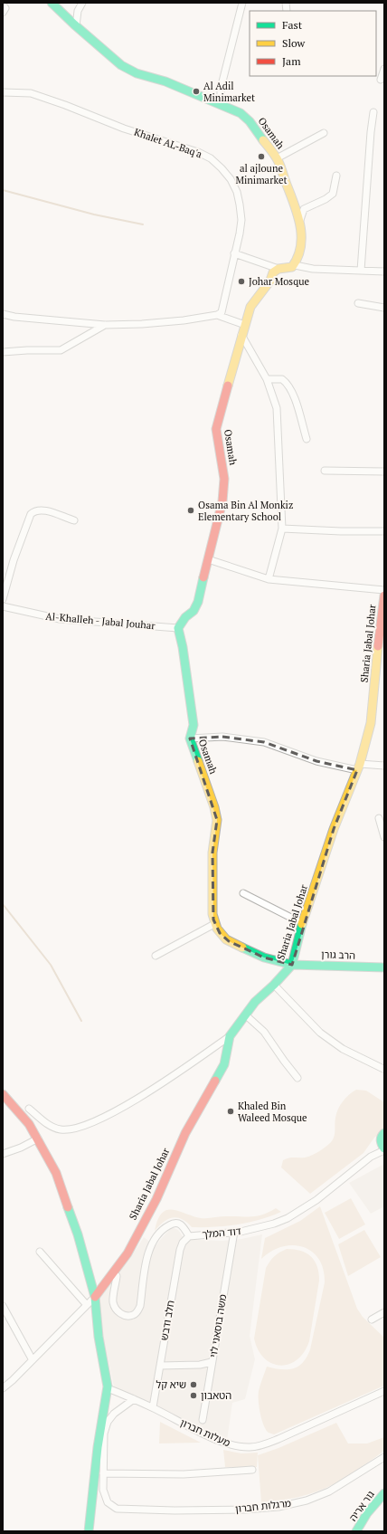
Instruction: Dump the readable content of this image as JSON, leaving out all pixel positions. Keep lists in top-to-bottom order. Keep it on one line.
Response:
{"streets":{"street":["Osamah","Khalet AL-Baq'a","Al-Khalleh - Jabal Jouhar","Sharia Jabal Johar","הרב גורן","דוד המלך","חלב ודבש","משה בוסאני לוי","מעלות חברון","מרגלות חברון","גור אריה"]},"crossings":[["Osamah","Al-Khalleh - Jabal Jouhar"],["Sharia Jabal Johar","הרב גורן"],["דוד המלך","חלב ודבש"],["דוד המלך","משה בוסאני לוי"],["חלב ודבש","מעלות חברון"],["מעלות חברון","מרגלות חברון"]],"places":["Al Adil Minimarket","al ajloune Minimarket","Johar Mosque","Osama Bin Al Monkiz Elementary School","Khaled Bin Waleed Mosque","שיא קל","הטאבון"],"legend":["Fast","Slow","Jam"]}
